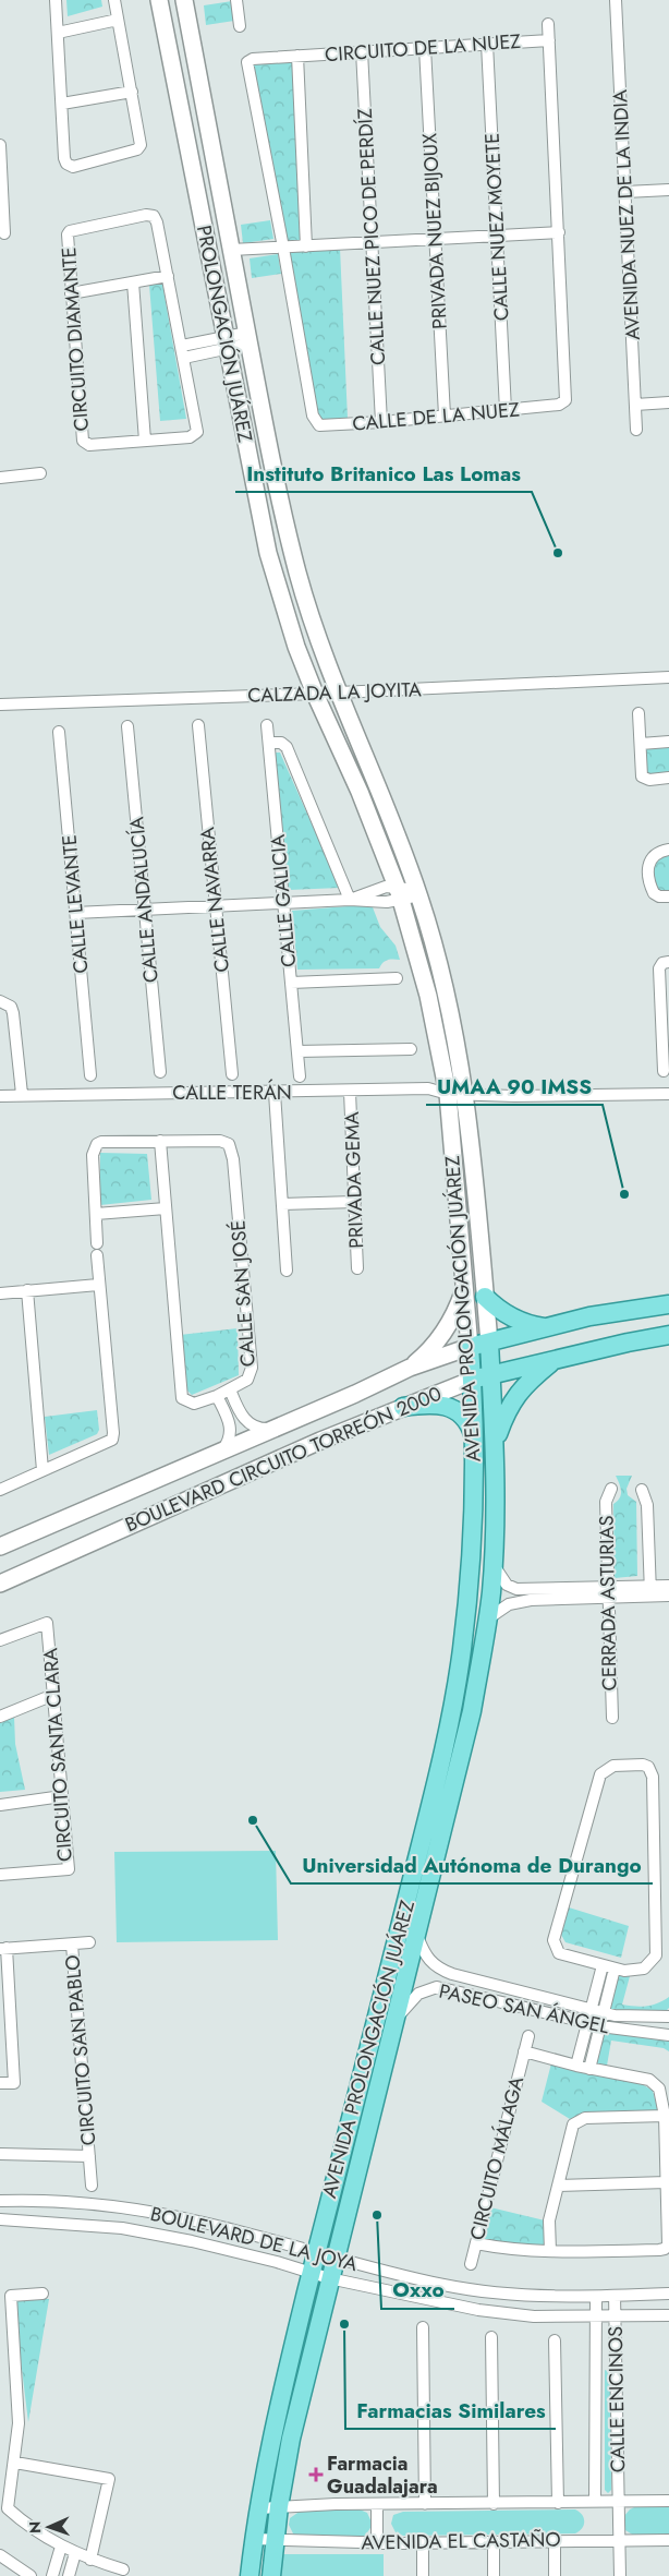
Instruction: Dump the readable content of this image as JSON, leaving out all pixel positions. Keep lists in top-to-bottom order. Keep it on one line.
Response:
{"streets":{"main road":["AVENIDA PROLONGACIÓN JUÁREZ","BOULEVARD CIRCUITO TORREÓN 2000"],"street":["CIRCUITO DE LA NUEZ","AVENIDA NUEZ DE LA INDIA","CALLE NUEZ MOYETE","PRIVADA NUEZ BIJOUX","CALLE NUEZ PICO DE PERDÍZ","PROLONGACIÓN JUÁREZ","CIRCUITO DIAMANTE","CALLE DE LA NUEZ","CALZADA LA JOYITA","CALLE ANDALUCÍA","CALLE NAVARRA","CALLE GALICIA","CALLE LEVANTE","CALLE TERÁN","PRIVADA GEMA","CALLE SAN JOSÉ","CERRADA ASTURIAS","CIRCUITO SANTA CLARA","PASEO SAN ÁNGEL","CIRCUITO SAN PABLO","CIRCUITO MÁLAGA","BOULEVARD DE LA JOYA","CALLE ENCINOS","AVENIDA EL CASTAÑO"]},"crossings":[["CIRCUITO DE LA NUEZ","CALLE NUEZ MOYETE"],["CIRCUITO DE LA NUEZ","PRIVADA NUEZ BIJOUX"],["CIRCUITO DE LA NUEZ","CALLE NUEZ PICO DE PERDÍZ"],["CIRCUITO DE LA NUEZ","CALLE DE LA NUEZ"],["CALLE NUEZ MOYETE","CALLE DE LA NUEZ"],["PRIVADA NUEZ BIJOUX","CALLE DE LA NUEZ"],["CALLE NUEZ PICO DE PERDÍZ","CALLE DE LA NUEZ"],["PROLONGACIÓN JUÁREZ","CALZADA LA JOYITA"],["PROLONGACIÓN JUÁREZ","AVENIDA PROLONGACIÓN JUÁREZ"],["CALZADA LA JOYITA","AVENIDA PROLONGACIÓN JUÁREZ"],["CALLE TERÁN","PRIVADA GEMA"],["CALLE TERÁN","AVENIDA PROLONGACIÓN JUÁREZ"],["AVENIDA PROLONGACIÓN JUÁREZ","BOULEVARD CIRCUITO TORREÓN 2000"],["AVENIDA PROLONGACIÓN JUÁREZ","PASEO SAN ÁNGEL"],["AVENIDA PROLONGACIÓN JUÁREZ","BOULEVARD DE LA JOYA"],["AVENIDA PROLONGACIÓN JUÁREZ","AVENIDA EL CASTAÑO"],["BOULEVARD DE LA JOYA","CALLE ENCINOS"],["CALLE ENCINOS","AVENIDA EL CASTAÑO"]],"places":{"other":["Instituto Britanico Las Lomas","UMAA 90 IMSS","Universidad Autónoma de Durango","Oxxo","Farmacias Similares"],"health":["Farmacia Guadalajara"]},"north":"left"}
